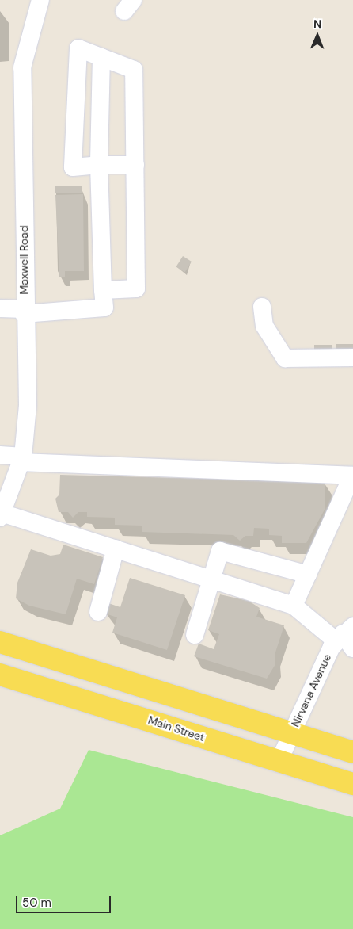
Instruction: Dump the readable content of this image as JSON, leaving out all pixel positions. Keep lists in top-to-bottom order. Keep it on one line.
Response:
{"streets":{"main road":["Main Street"],"street":["Maxwell Road","Nirvana Avenue"]},"crossings":[["Nirvana Avenue","Main Street"]],"scale_bar":"50 m","north":"top"}
